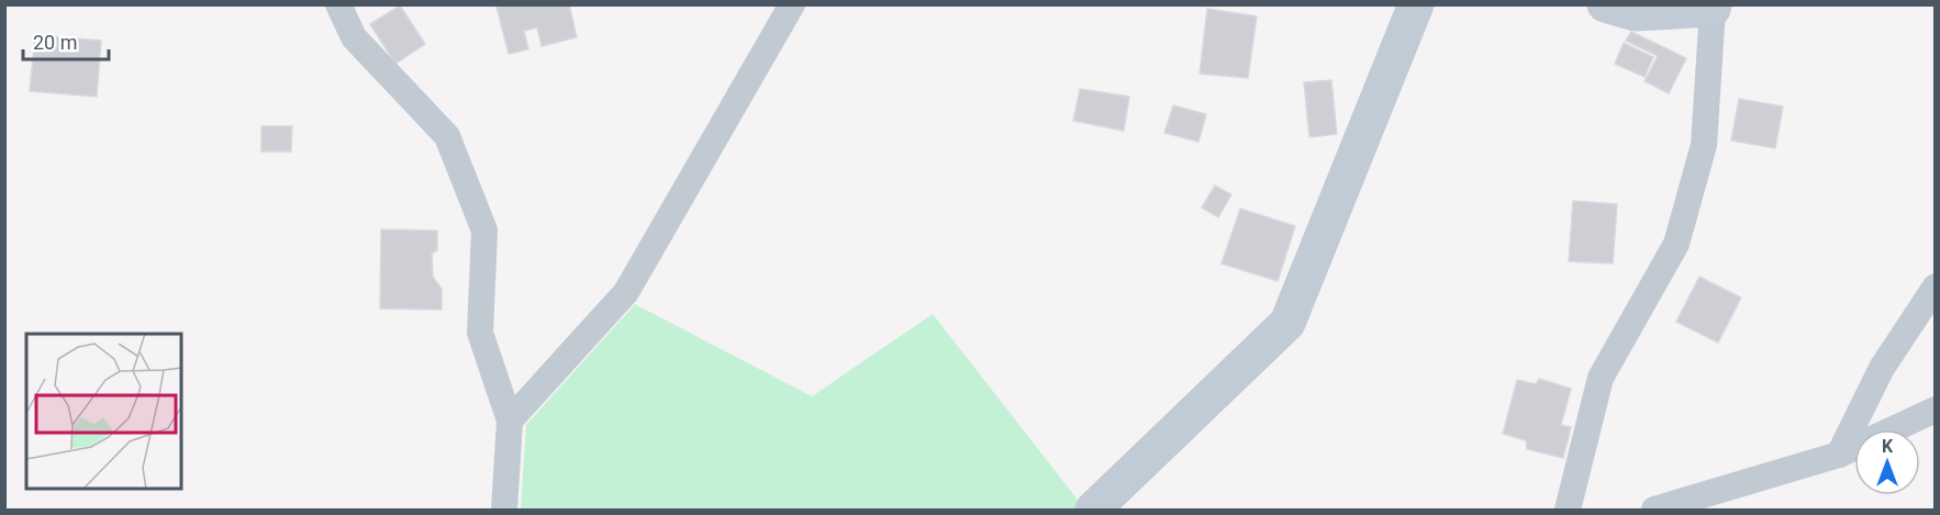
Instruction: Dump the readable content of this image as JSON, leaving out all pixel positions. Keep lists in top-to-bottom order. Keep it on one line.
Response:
{"scale_bar":"20 m","north":"top"}
